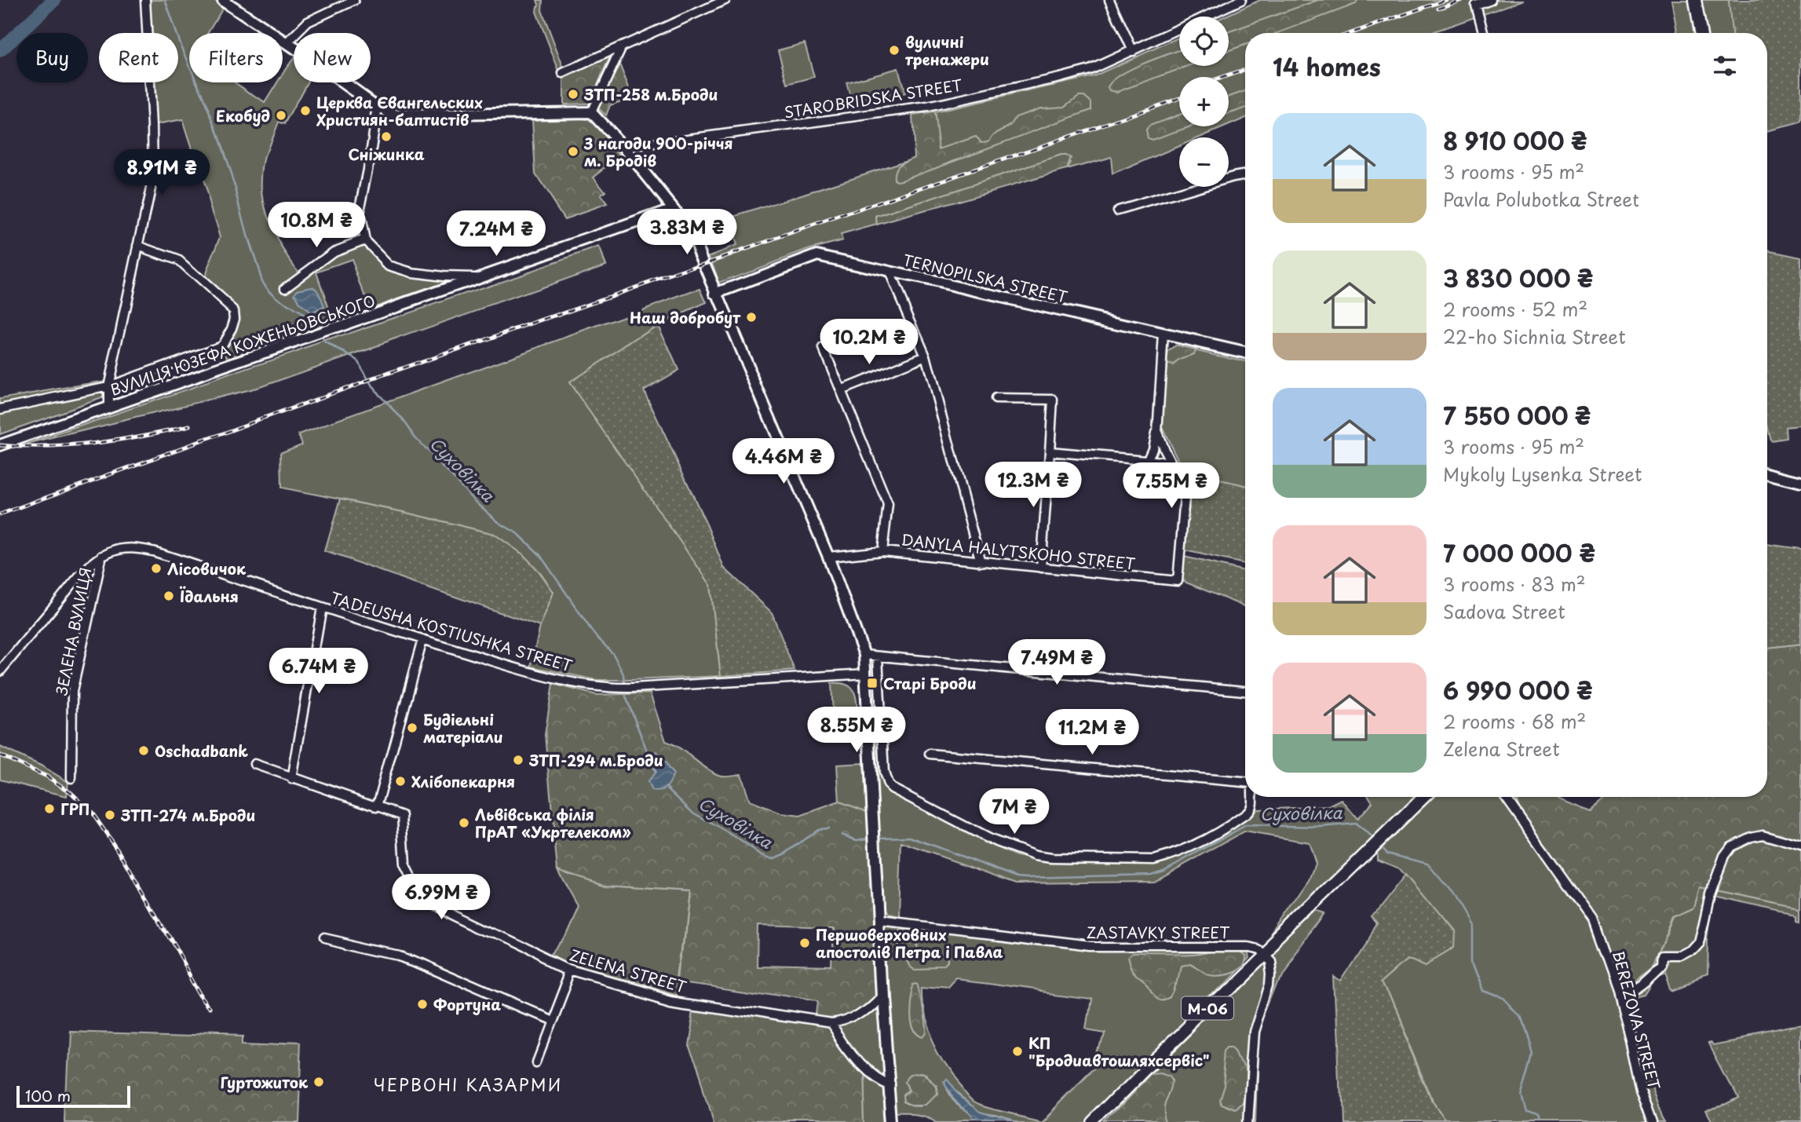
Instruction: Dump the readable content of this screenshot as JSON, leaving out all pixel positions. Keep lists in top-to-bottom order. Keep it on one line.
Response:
{"streets":{"highway":["М-06"],"main road":["TERNOPILSKA STREET","ВУЛИЦЯ ЮЗЕФА КОЖЕНЬОВСЬКОГО"],"street":["STAROBRIDSKA STREET","DANYLA HALYTSKOHO STREET","ЗЕЛЕНА ВУЛИЦЯ","TADEUSHA KOSTIUSHKA STREET","ZASTAVKY STREET","ZELENA STREET","BEREZOVA STREET"]},"crossings":[["ЗЕЛЕНА ВУЛИЦЯ","TADEUSHA KOSTIUSHKA STREET"],["ZASTAVKY STREET","М-06"]],"districts":["ЧЕРВОНІ КАЗАРМИ"],"water":["Суховілка"],"places":{"other":["вуличні тренажери","ЗТП-258 м.Броди","Церква Євангельских Християн-баптистів","Екобуд","Сніжинка","З нагоди 900-річчя м. Бродів","Наш добробут","Лісовичок","Їдальня","Будіельні матеріали","Oschadbank","ЗТП-294 м.Броди","Хлібопекарня","ГРП","ЗТП-274 м.Броди","Львівська філія ПрАТ «Укртелеком»","Першоверховних апостолів Петра і Павла","Фортуна","КП \"Бродиавтошляхсервіс\"","Гуртожиток"],"transit":["Старі Броди"]},"scale_bar":"100 m","page":{"map_buttons":["+","−"],"chip":["Buy","Rent","Filters","New"],"heading":"14 homes","list":[{"name":"8 910 000 ₴","note":"3 rooms · 95 m² · Pavla Polubotka Street"},{"name":"3 830 000 ₴","note":"2 rooms · 52 m² · 22-ho Sichnia Street"},{"name":"7 550 000 ₴","note":"3 rooms · 95 m² · Mykoly Lysenka Street"},{"name":"7 000 000 ₴","note":"3 rooms · 83 m² · Sadova Street"},{"name":"6 990 000 ₴","note":"2 rooms · 68 m² · Zelena Street"}],"price":["8.91M ₴","10.8M ₴","3.83M ₴","7.24M ₴","10.2M ₴","4.46M ₴","12.3M ₴","7.55M ₴","7.49M ₴","6.74M ₴","8.55M ₴","11.2M ₴","7M ₴","6.99M ₴"],"scale":"100 m"}}
